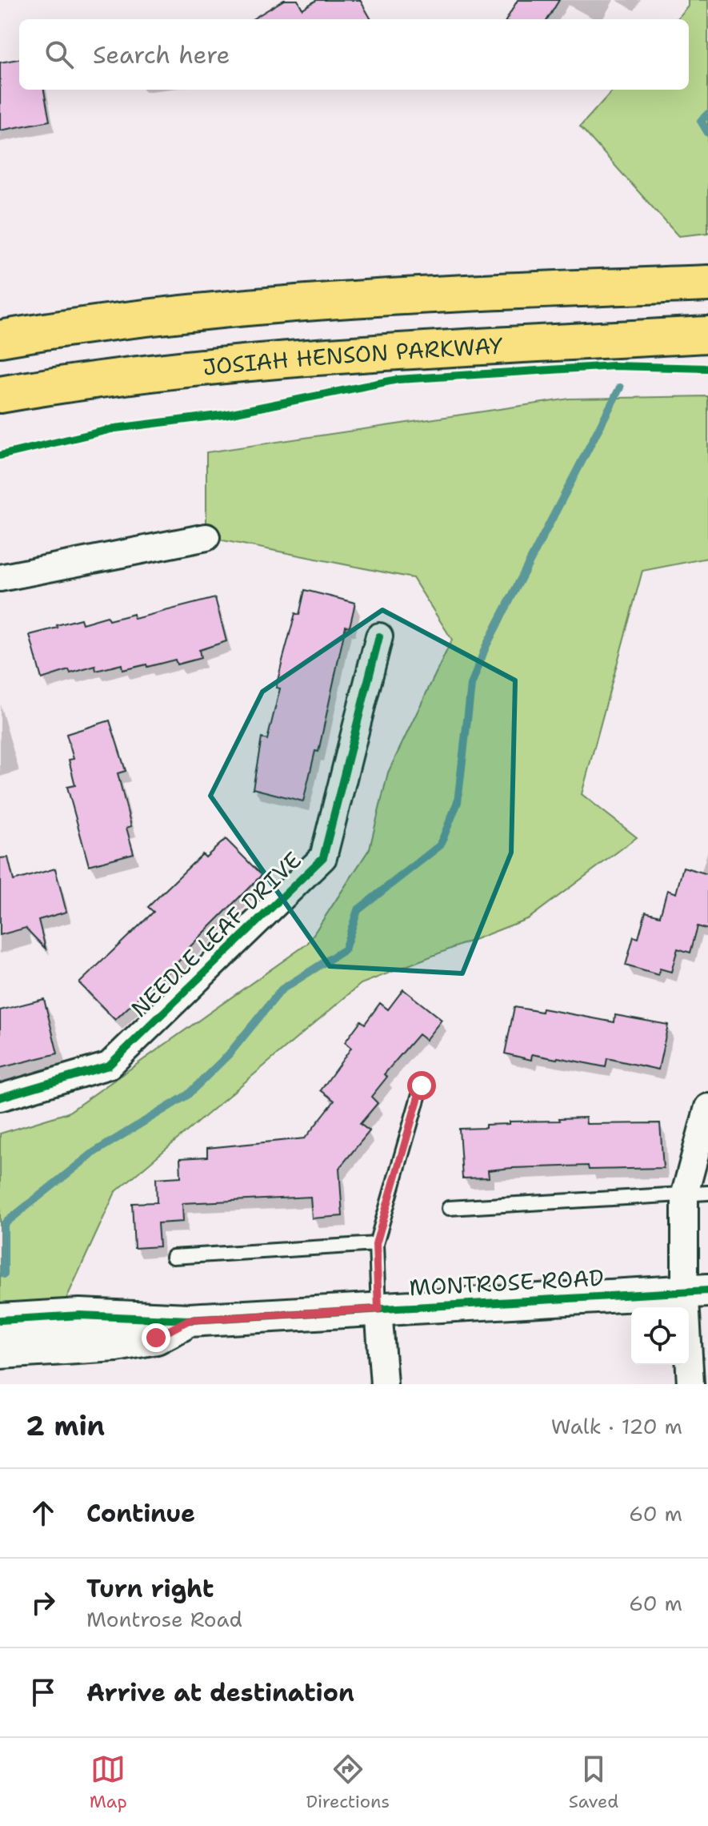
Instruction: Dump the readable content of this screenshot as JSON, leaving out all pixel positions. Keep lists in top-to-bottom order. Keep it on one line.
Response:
{"streets":{"main road":["JOSIAH HENSON PARKWAY"],"street":["NEEDLE LEAF DRIVE","MONTROSE ROAD"]},"page":{"search":"Search here","heading":["2 min","Walk · 120 m"],"list":[["Continue","60 m"],["Turn right","Montrose Road","60 m"],"Arrive at destination"],"nav":["Map","Directions","Saved"]}}
